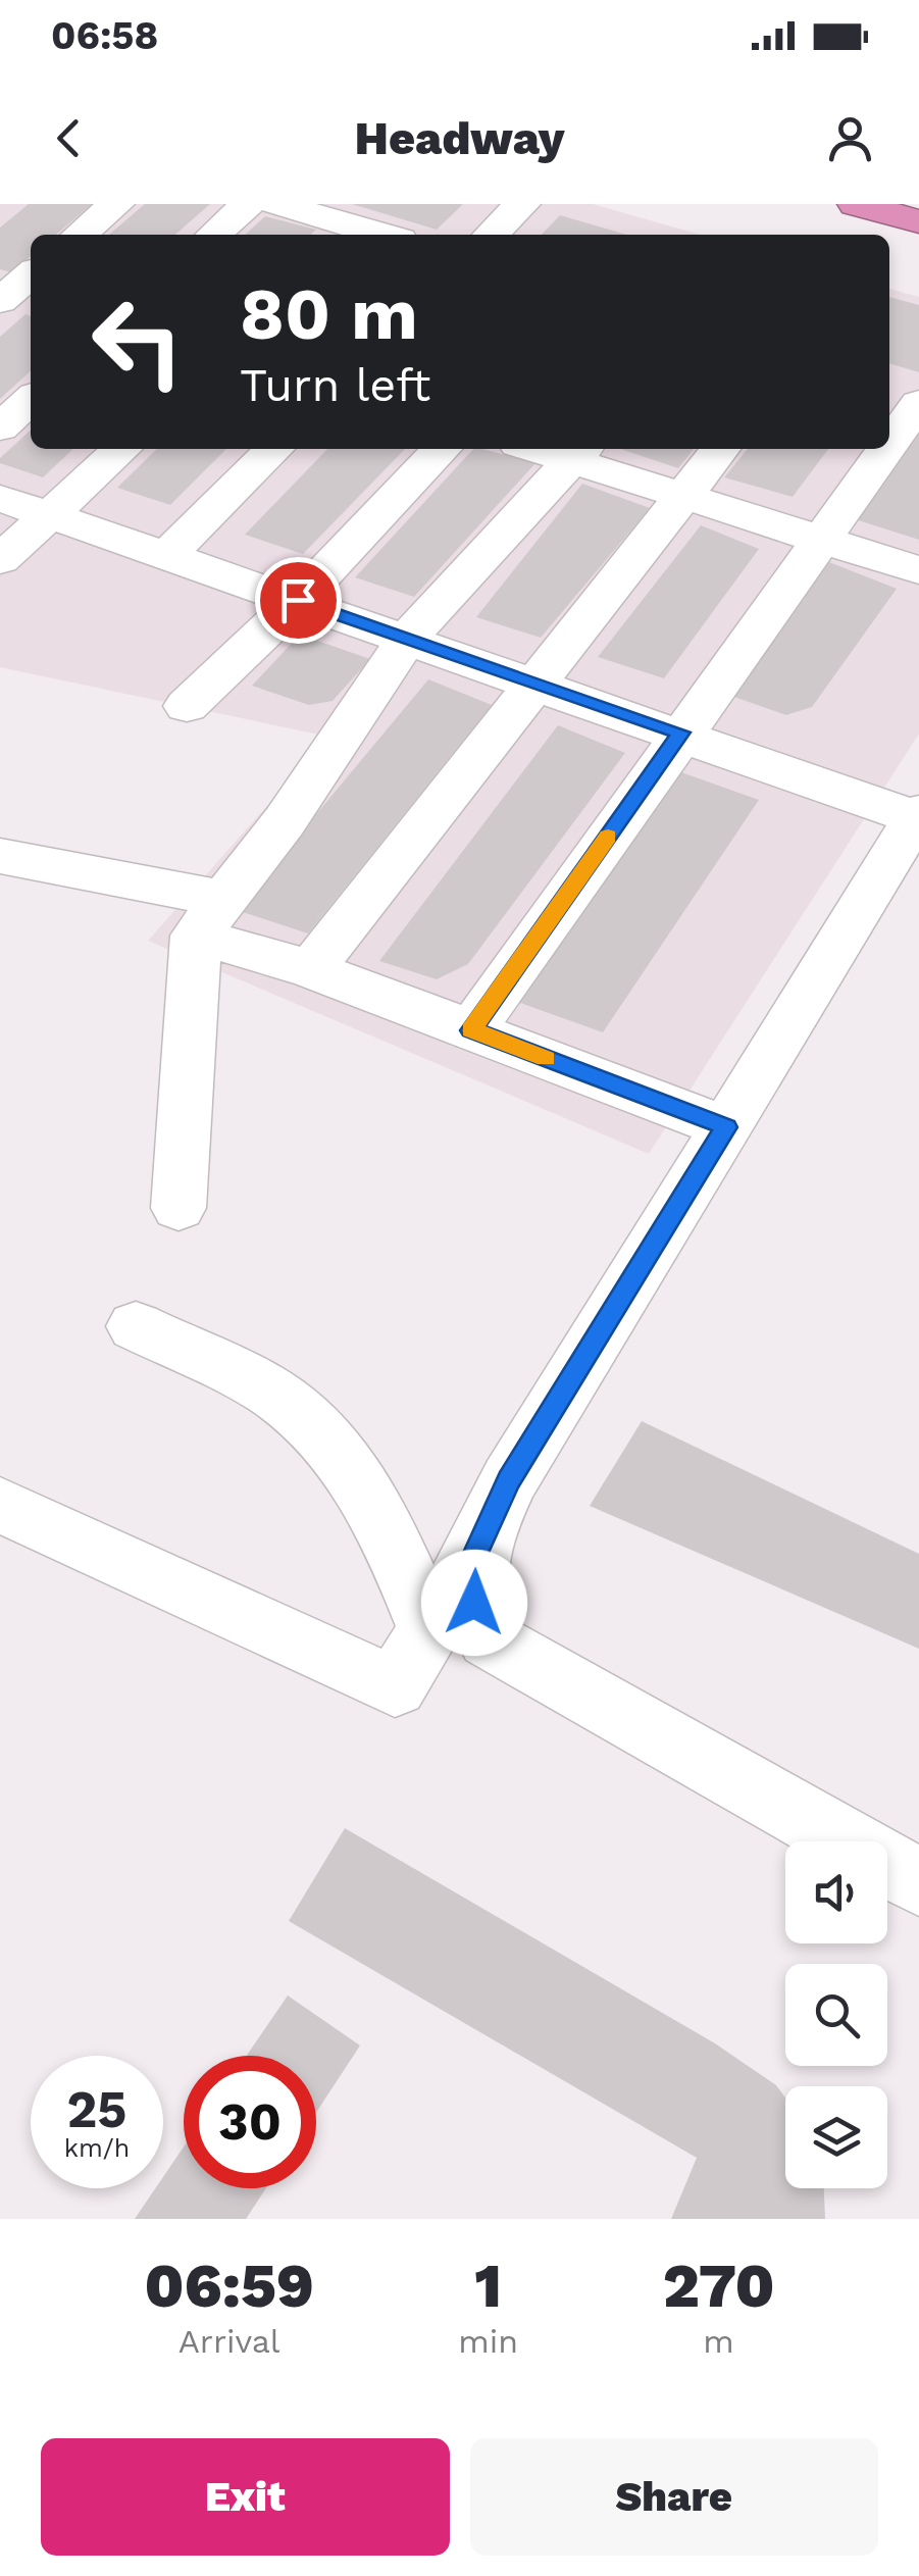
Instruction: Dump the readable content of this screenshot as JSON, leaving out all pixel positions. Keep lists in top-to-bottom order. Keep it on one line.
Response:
{"page":{"status":"06:58","header":"Headway","turn":["80 m","Turn left"],"speed":"25 km/h","limit":"30","eta":["06:59","Arrival","1","min","270","m"],"buttons":["Exit","Share"]}}
